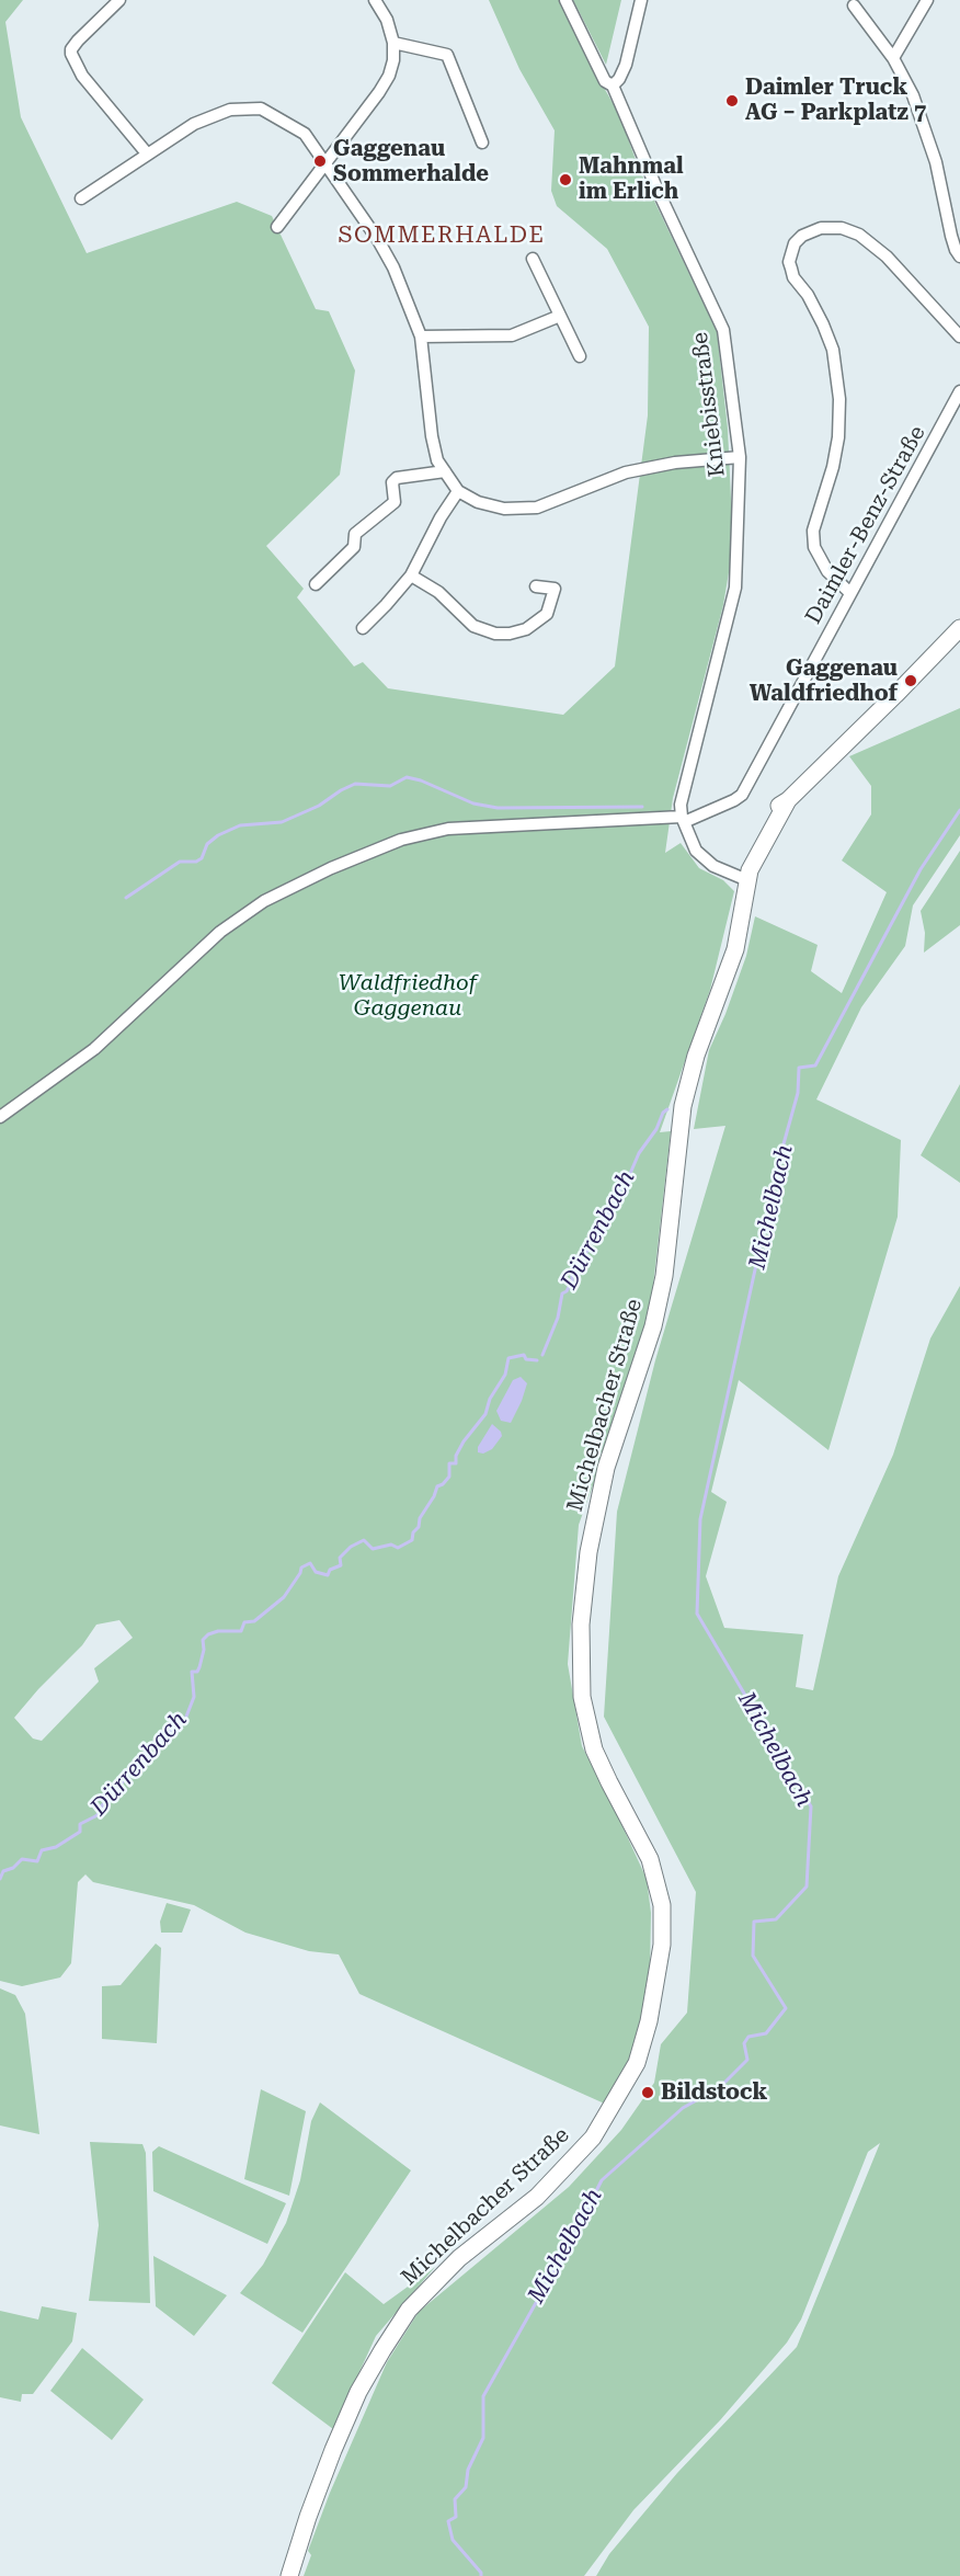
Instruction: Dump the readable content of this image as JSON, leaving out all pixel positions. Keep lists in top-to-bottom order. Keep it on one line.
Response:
{"streets":{"main road":["Michelbacher Straße"],"street":["Kniebisstraße","Daimler-Benz-Straße"]},"crossings":[["Kniebisstraße","Daimler-Benz-Straße"]],"districts":["SOMMERHALDE"],"water":["Michelbach","Dürrenbach"],"parks":["Waldfriedhof Gaggenau"],"places":["Daimler Truck AG − Parkplatz 7","Gaggenau Sommerhalde","Mahnmal im Erlich","Gaggenau Waldfriedhof","Bildstock"]}
